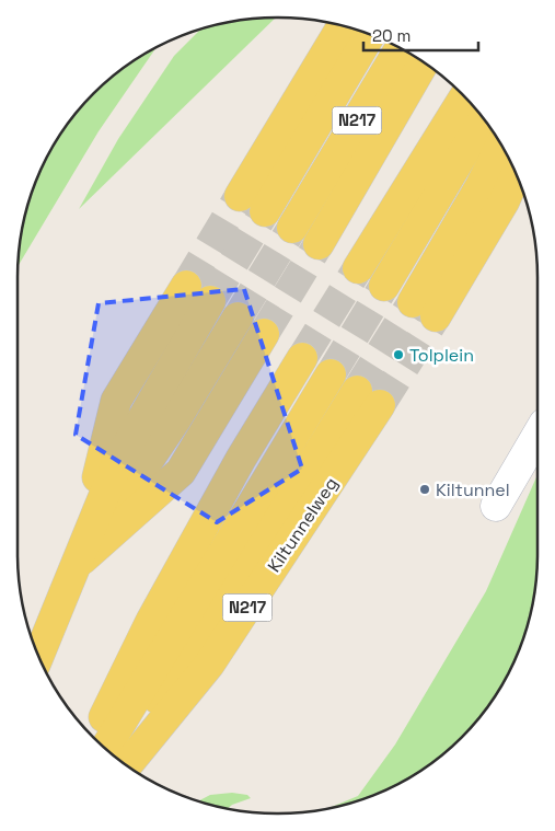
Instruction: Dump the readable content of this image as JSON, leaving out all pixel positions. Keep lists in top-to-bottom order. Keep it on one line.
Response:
{"streets":{"main road":["N217","Kiltunnelweg"]},"places":["Tolplein","Kiltunnel"],"scale_bar":"20 m"}
